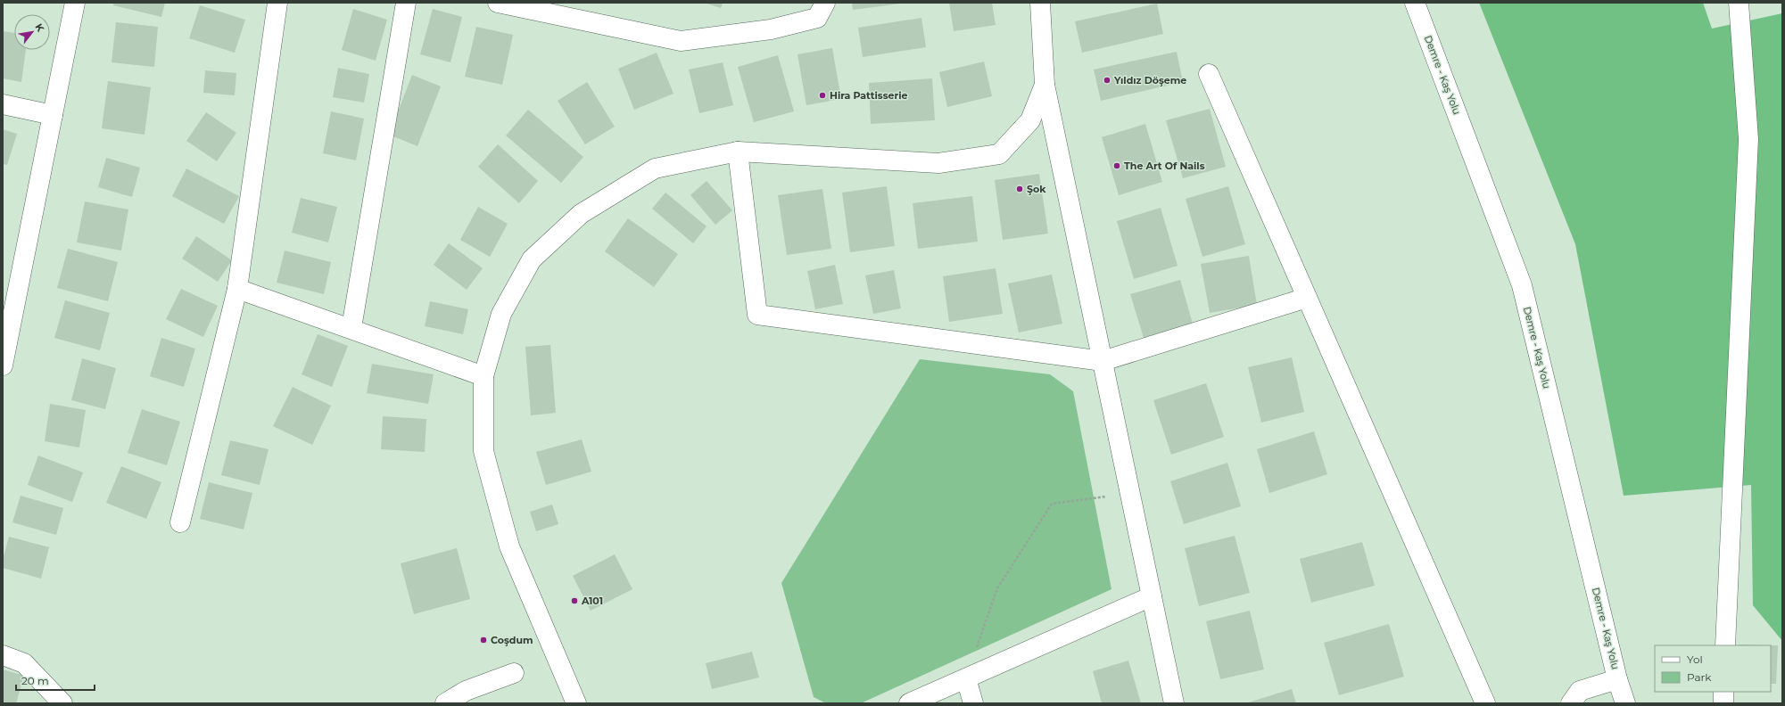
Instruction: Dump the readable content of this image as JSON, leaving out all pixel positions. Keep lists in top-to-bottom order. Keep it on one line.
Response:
{"streets":{"main road":["Demre - Kaş Yolu"]},"places":["Yıldız Döşeme","Hira Pattisserie","The Art Of Nails","Şok","A101","Coşdum"],"legend":["Yol","Park"],"scale_bar":"20 m","north":"top right"}
